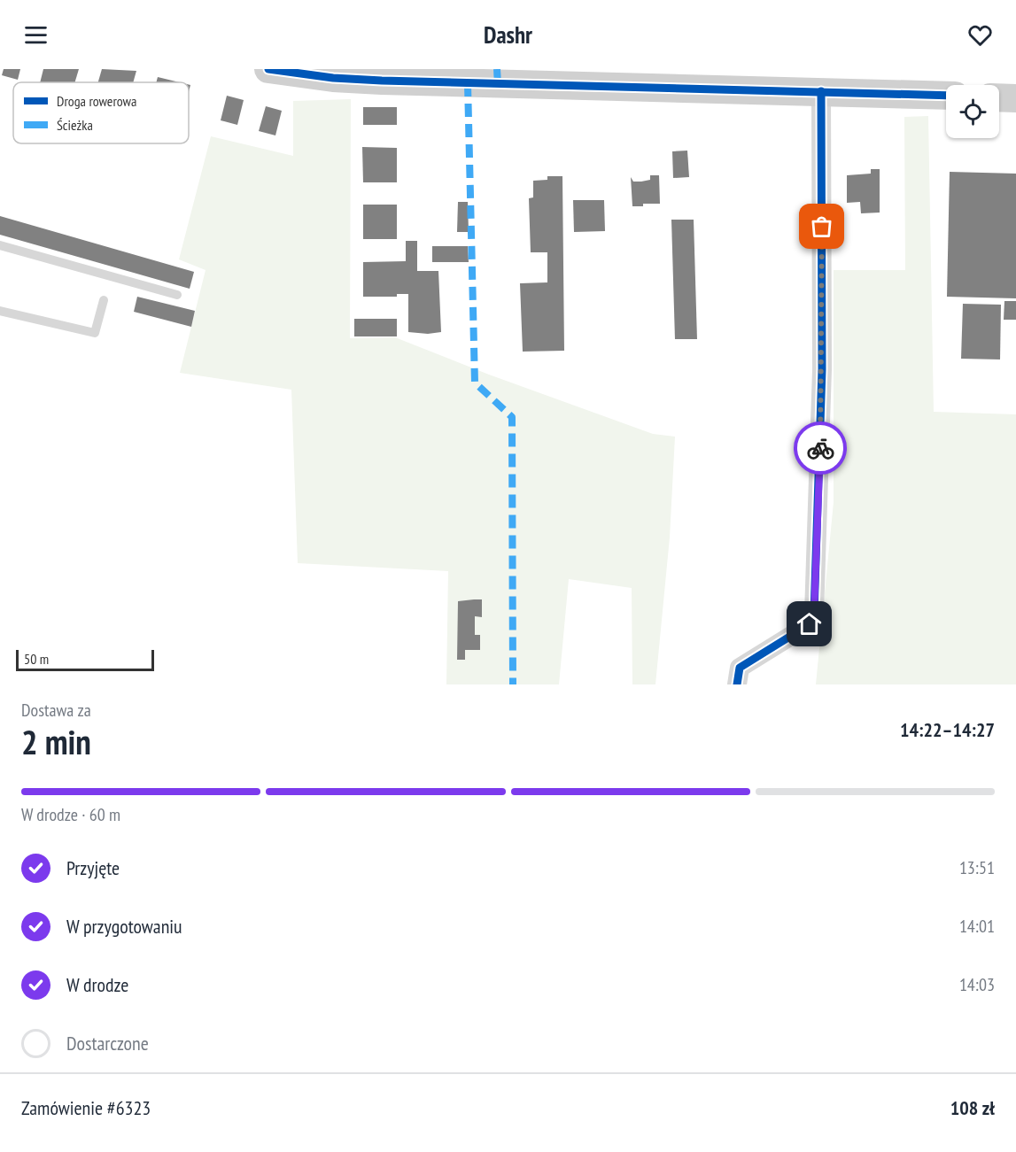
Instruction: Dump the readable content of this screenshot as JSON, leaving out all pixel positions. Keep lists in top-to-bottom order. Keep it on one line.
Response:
{"legend":["Droga rowerowa","Ścieżka"],"scale_bar":"50 m","page":{"header":"Dashr","scale":"50 m","heading":["2 min","Dostawa za","14:22–14:27"],"panel":["Zamówienie #6323","108 zł"],"bar":"W drodze · 60 m","list":[["Przyjęte","13:51"],["W przygotowaniu","14:01"],["W drodze","14:03"],"Dostarczone"]}}
